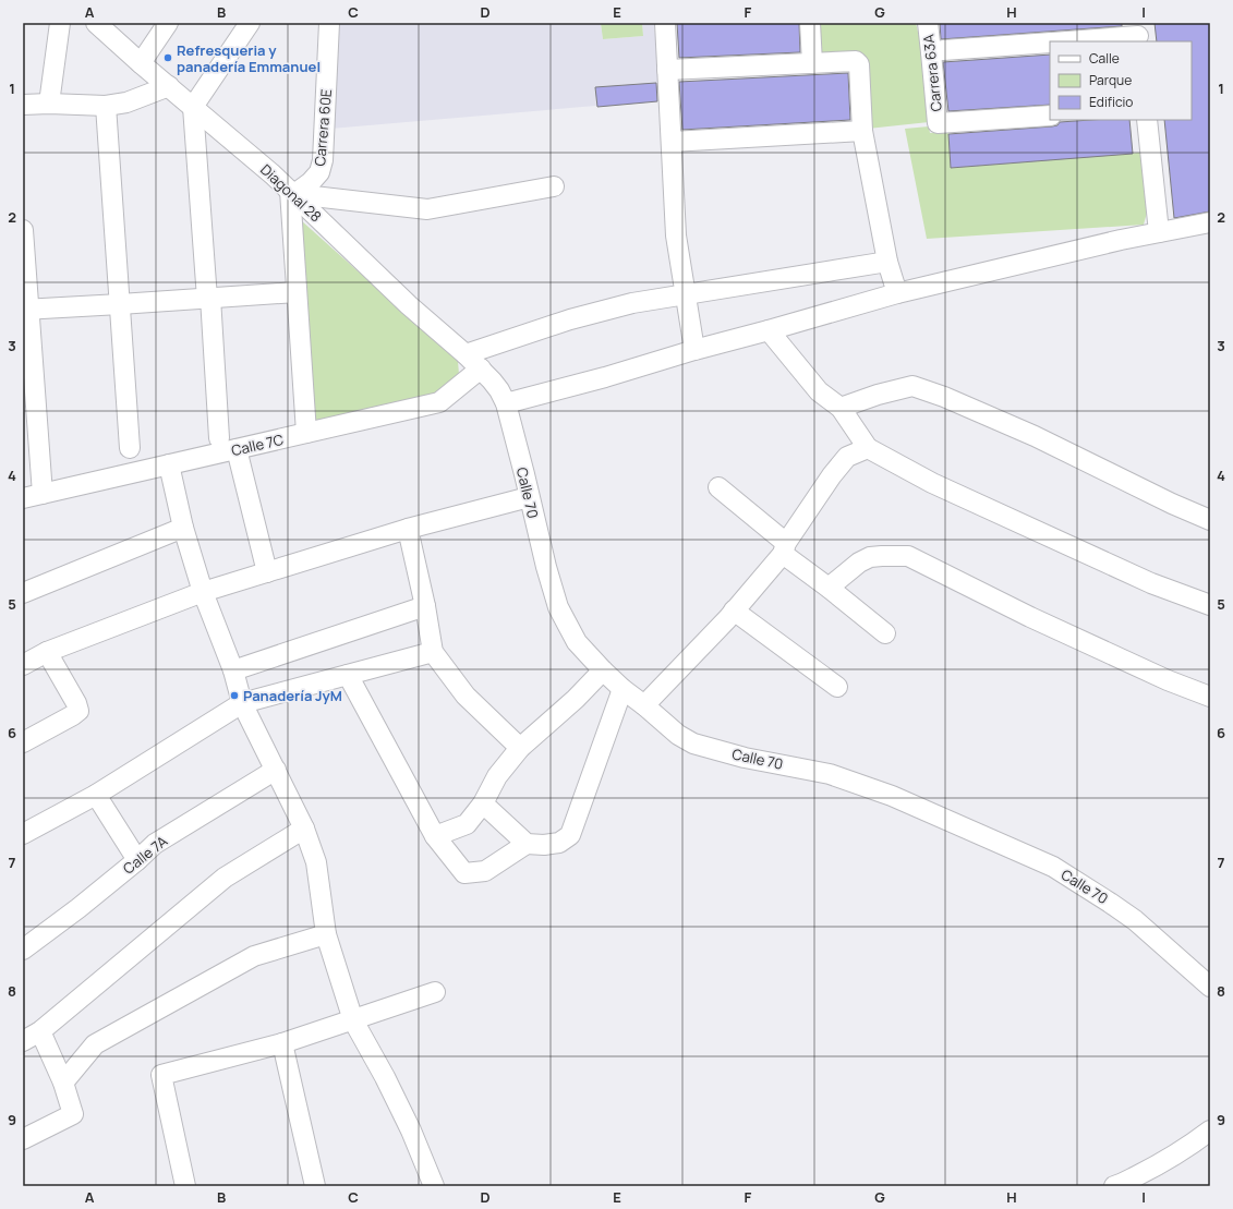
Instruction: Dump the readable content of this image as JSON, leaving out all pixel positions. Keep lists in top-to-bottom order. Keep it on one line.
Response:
{"streets":{"street":["Carrera 63A","Carrera 60E","Diagonal 28","Calle 7C","Calle 70","Calle 7A"]},"crossings":[["Carrera 60E","Diagonal 28"],["Diagonal 28","Calle 7C"],["Diagonal 28","Calle 70"],["Calle 7C","Calle 70"]],"places":["Refresqueria y panadería Emmanuel","Panadería JyM"],"legend":["Calle","Parque","Edificio"],"grid":{"columns":["A","B","C","D","E","F","G","H","I"],"rows":["1","2","3","4","5","6","7","8","9"]}}
